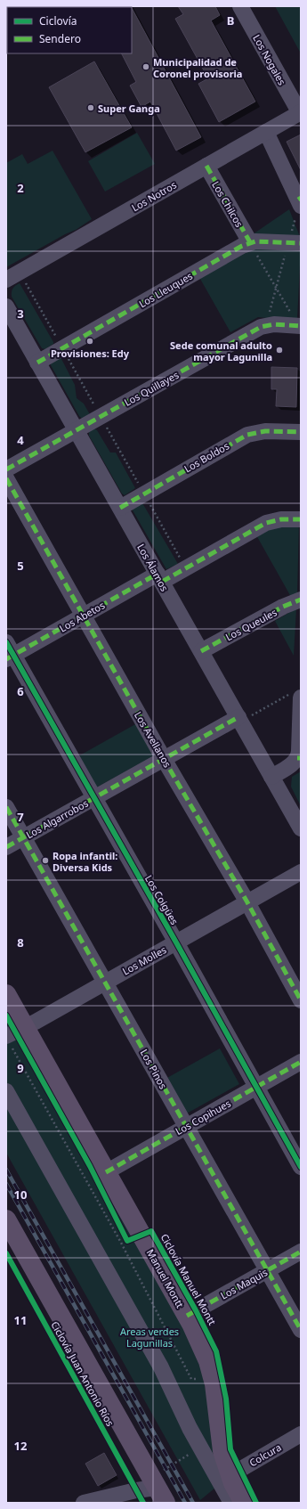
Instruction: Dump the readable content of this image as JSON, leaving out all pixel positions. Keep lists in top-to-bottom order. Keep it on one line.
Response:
{"streets":{"main road":["Manuel Montt"],"street":["Los Nogales","Los Notros","Los Chilcos","Los Lleuques","Los Quillayes","Los Boldos","Los Álamos","Los Abetos","Los Queules","Los Avellanos","Los Algarrobos","Los Coigües","Los Molles","Los Pinos","Los Copihues","Los Maquis","Colcura"],"cycle path":["Ciclovía Manuel Montt","Ciclovía Juan Antonio Ríos"]},"crossings":[["Los Nogales","Los Notros"],["Los Notros","Los Chilcos"],["Los Chilcos","Los Lleuques"],["Los Lleuques","Los Álamos"],["Los Quillayes","Los Álamos"],["Los Boldos","Los Álamos"],["Los Álamos","Los Abetos"],["Los Álamos","Los Queules"],["Los Álamos","Los Algarrobos"],["Los Abetos","Los Avellanos"],["Los Abetos","Los Coigües"],["Los Avellanos","Los Algarrobos"],["Los Avellanos","Los Molles"],["Los Algarrobos","Los Coigües"],["Los Algarrobos","Los Pinos"],["Los Coigües","Los Molles"],["Los Coigües","Los Copihues"],["Los Molles","Los Pinos"],["Los Molles","Manuel Montt"],["Los Pinos","Los Copihues"],["Los Pinos","Los Maquis"],["Los Copihues","Manuel Montt"],["Manuel Montt","Los Maquis"],["Manuel Montt","Colcura"]],"parks":["Areas verdes Lagunillas"],"places":["Municipalidad de Coronel provisoria","Super Ganga","Provisiones: Edy","Sede comunal adulto mayor Lagunilla","Ropa infantil: Diversa Kids"],"legend":["Ciclovía","Sendero"],"grid":{"columns":["B"],"rows":["2","3","4","5","6","7","8","9","10","11","12"]}}
